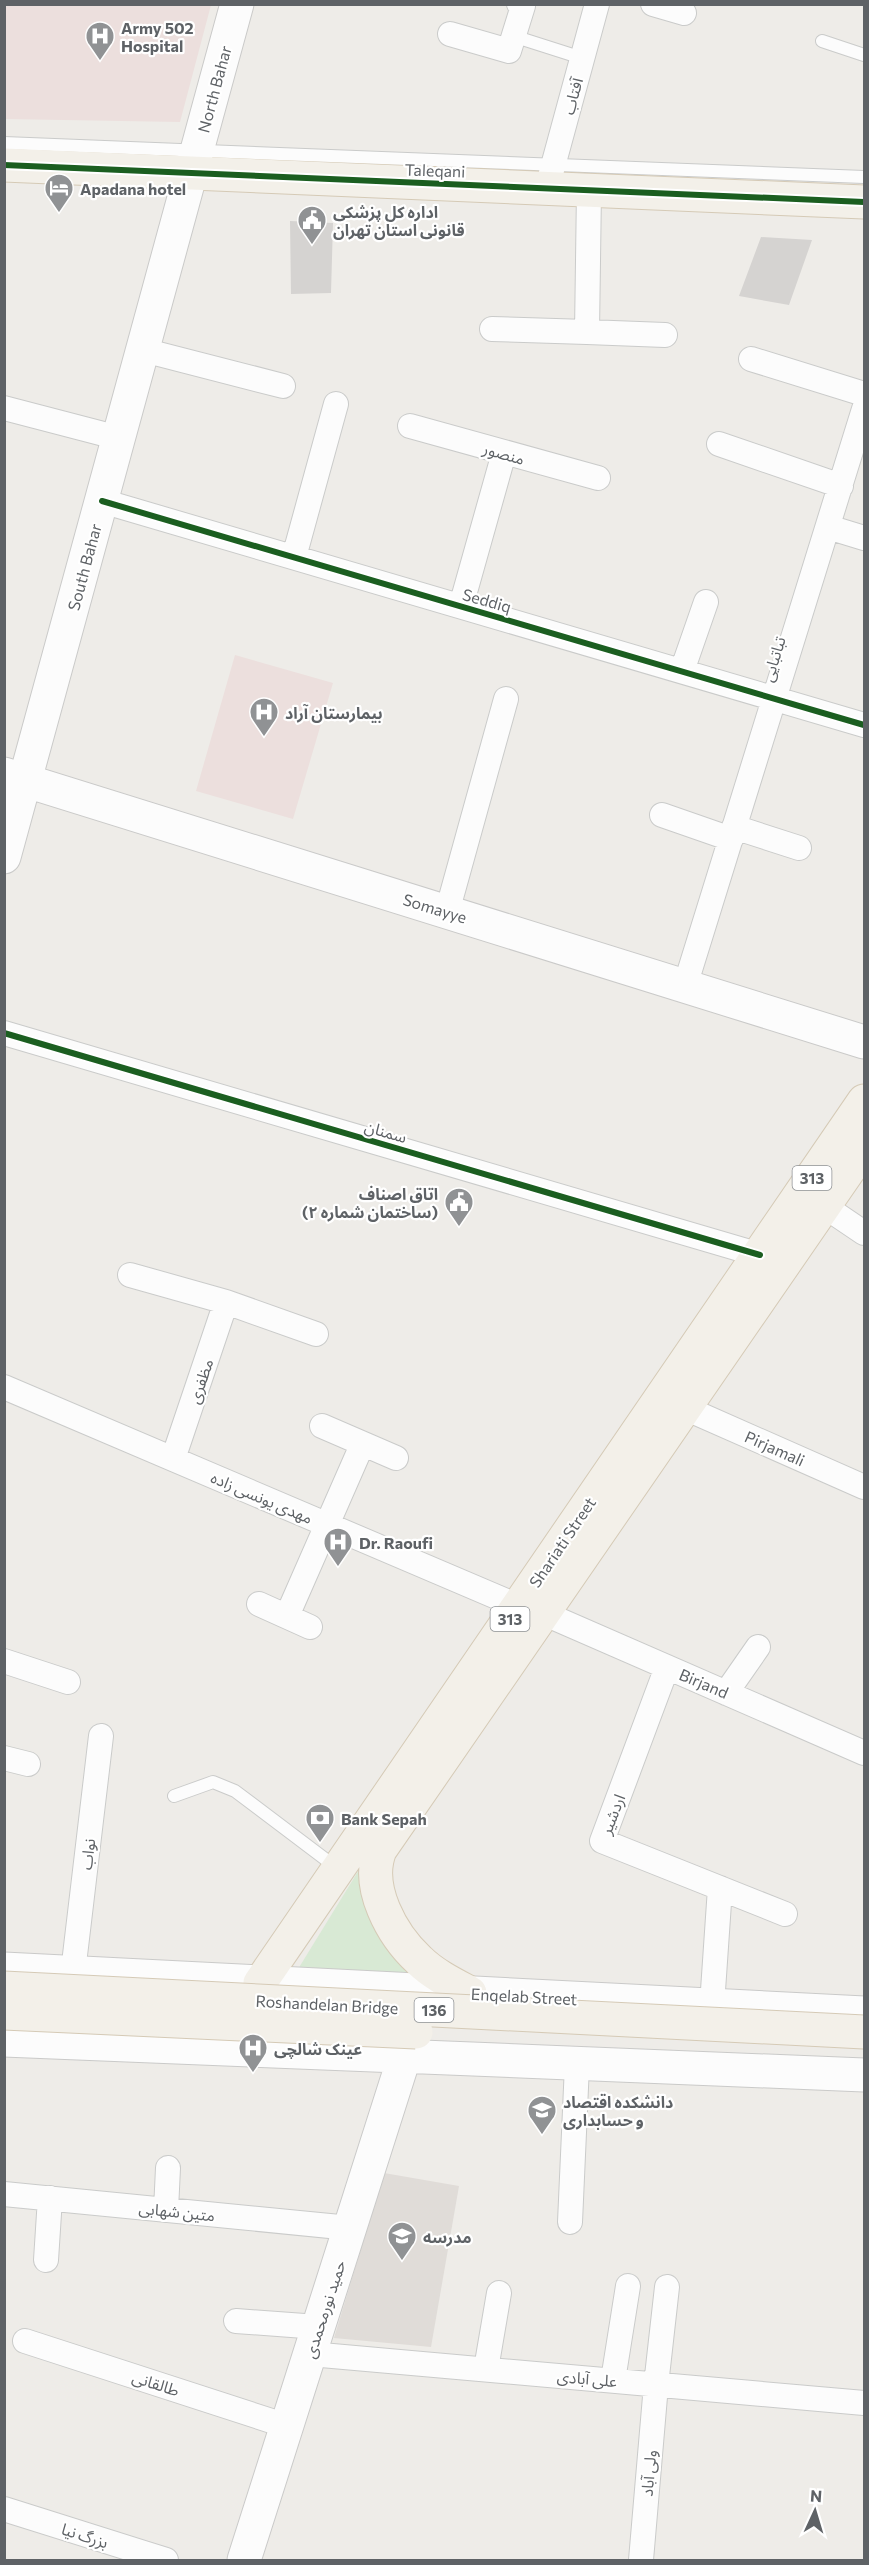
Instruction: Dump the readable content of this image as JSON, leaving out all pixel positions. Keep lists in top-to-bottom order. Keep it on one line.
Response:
{"streets":{"main road":["North Bahar","Taleqani","South Bahar","Somayye","313","Shariati Street","Enqelab Street","Roshandelan Bridge","136","حمید نورمحمدی"],"street":["آفتاب","منصور","Seddiq","تباتبایی","سمنان","مظفری","Pirjamali","مهدی یونسی زاده","Birjand","اردشیر","نواب","متین شهابی","علی آبادی","طالقانی","ولی آباد","بزرگ نیا"]},"crossings":[["North Bahar","Taleqani"],["North Bahar","South Bahar"],["آفتاب","Taleqani"],["Taleqani","South Bahar"],["South Bahar","Seddiq"],["South Bahar","Somayye"],["Seddiq","تباتبایی"],["تباتبایی","Somayye"],["سمنان","Shariati Street"],["مظفری","مهدی یونسی زاده"],["Pirjamali","Shariati Street"],["مهدی یونسی زاده","Shariati Street"],["مهدی یونسی زاده","Birjand"],["Shariati Street","Birjand"],["Shariati Street","Enqelab Street"],["Birjand","اردشیر"],["نواب","Enqelab Street"],["متین شهابی","حمید نورمحمدی"],["حمید نورمحمدی","علی آبادی"],["حمید نورمحمدی","طالقانی"],["علی آبادی","ولی آباد"]],"places":{"hospital":["Army 502 Hospital","بیمارستان آراد","Dr. Raoufi","عينک شالچی"],"hotel":["Apadana hotel"],"public building":["اداره کل پزشکی قانونی استان تهران","اتاق اصناف (ساختمان شماره ۲)"],"bank":["Bank Sepah"],"school or university":["دانشکده اقتصاد و حسابداری","مدرسه"]},"north":"top"}
